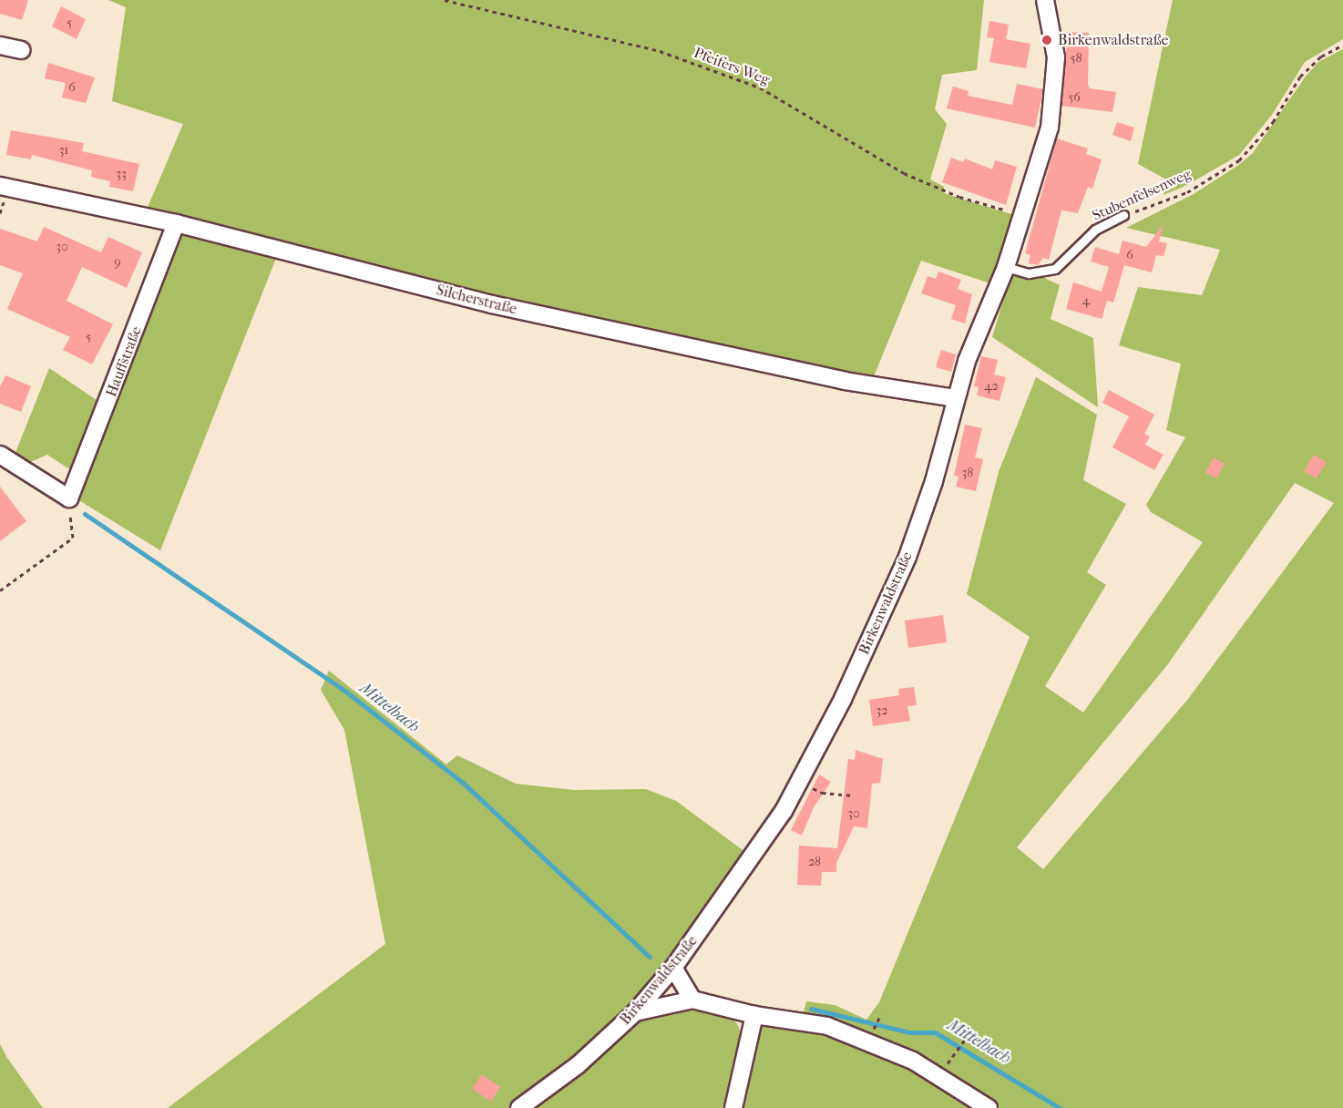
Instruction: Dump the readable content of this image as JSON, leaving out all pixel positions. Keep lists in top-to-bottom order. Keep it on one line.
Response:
{"streets":{"street":["Silcherstraße","Hauffstraße","Birkenwaldstraße"],"lane":["Stubenfelsenweg"],"path":["Pfeifers Weg"]},"crossings":[["Pfeifers Weg","Birkenwaldstraße"],["Stubenfelsenweg","Birkenwaldstraße"],["Silcherstraße","Hauffstraße"],["Silcherstraße","Birkenwaldstraße"]],"water":["Mittelbach"],"places":["Birkenwaldstraße"],"house_numbers":["5","58","6","56","31","33","30","6","9","4","5","42","38","32","30","28"]}
